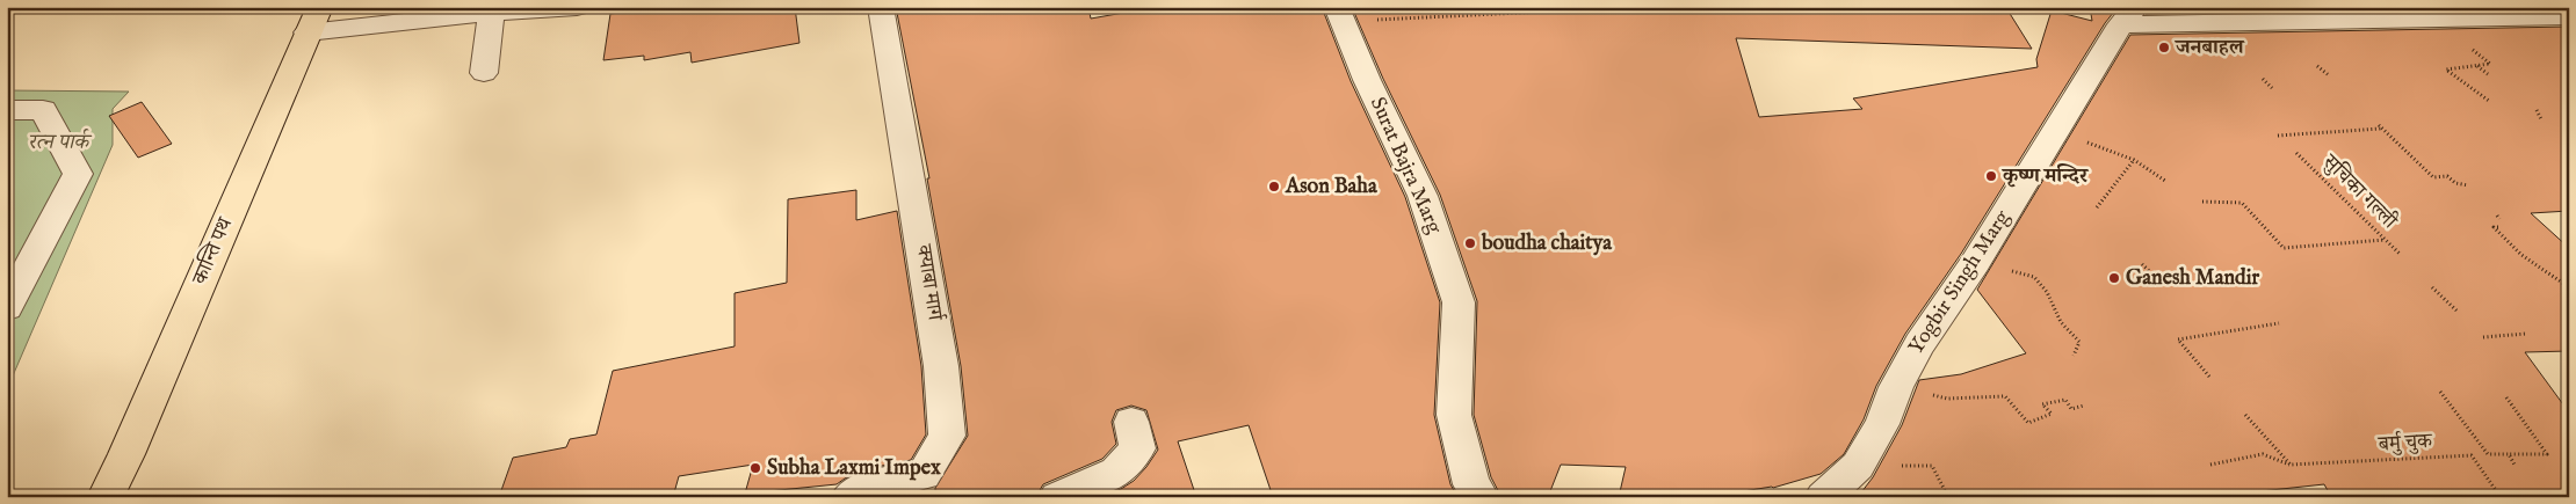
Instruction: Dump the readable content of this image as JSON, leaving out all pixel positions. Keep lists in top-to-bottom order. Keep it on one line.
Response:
{"streets":{"main road":["कान्ति पथ"],"street":["Surat Bajra Marg","क्याबा मार्ग","Yogbir Singh Marg"],"path":["सुचिका गल्ली","बर्मु चुक"]},"parks":["रत्न पार्क"],"places":["जनबाहल","कृष्ण मन्दिर","Ason Baha","boudha chaitya","Ganesh Mandir","Subha Laxmi Impex"]}
